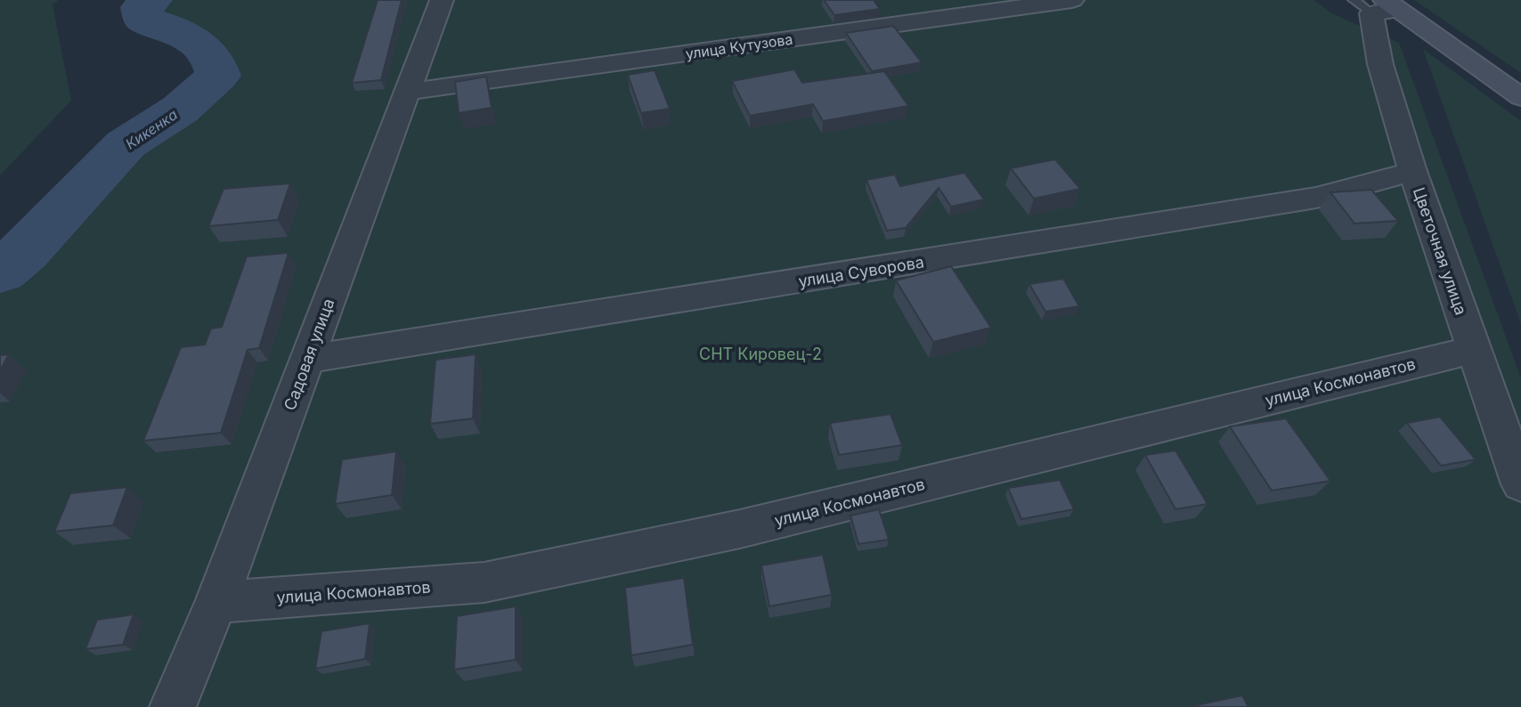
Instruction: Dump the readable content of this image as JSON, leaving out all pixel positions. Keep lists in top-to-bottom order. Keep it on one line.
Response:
{"streets":{"street":["улица Кутузова","Цветочная улица","улица Суворова","Садовая улица","улица Космонавтов"]},"crossings":[["улица Кутузова","Садовая улица"],["Цветочная улица","улица Суворова"],["Цветочная улица","улица Космонавтов"],["улица Суворова","Садовая улица"],["Садовая улица","улица Космонавтов"]],"water":["Кикенка"],"parks":["СНТ Кировец-2"]}
